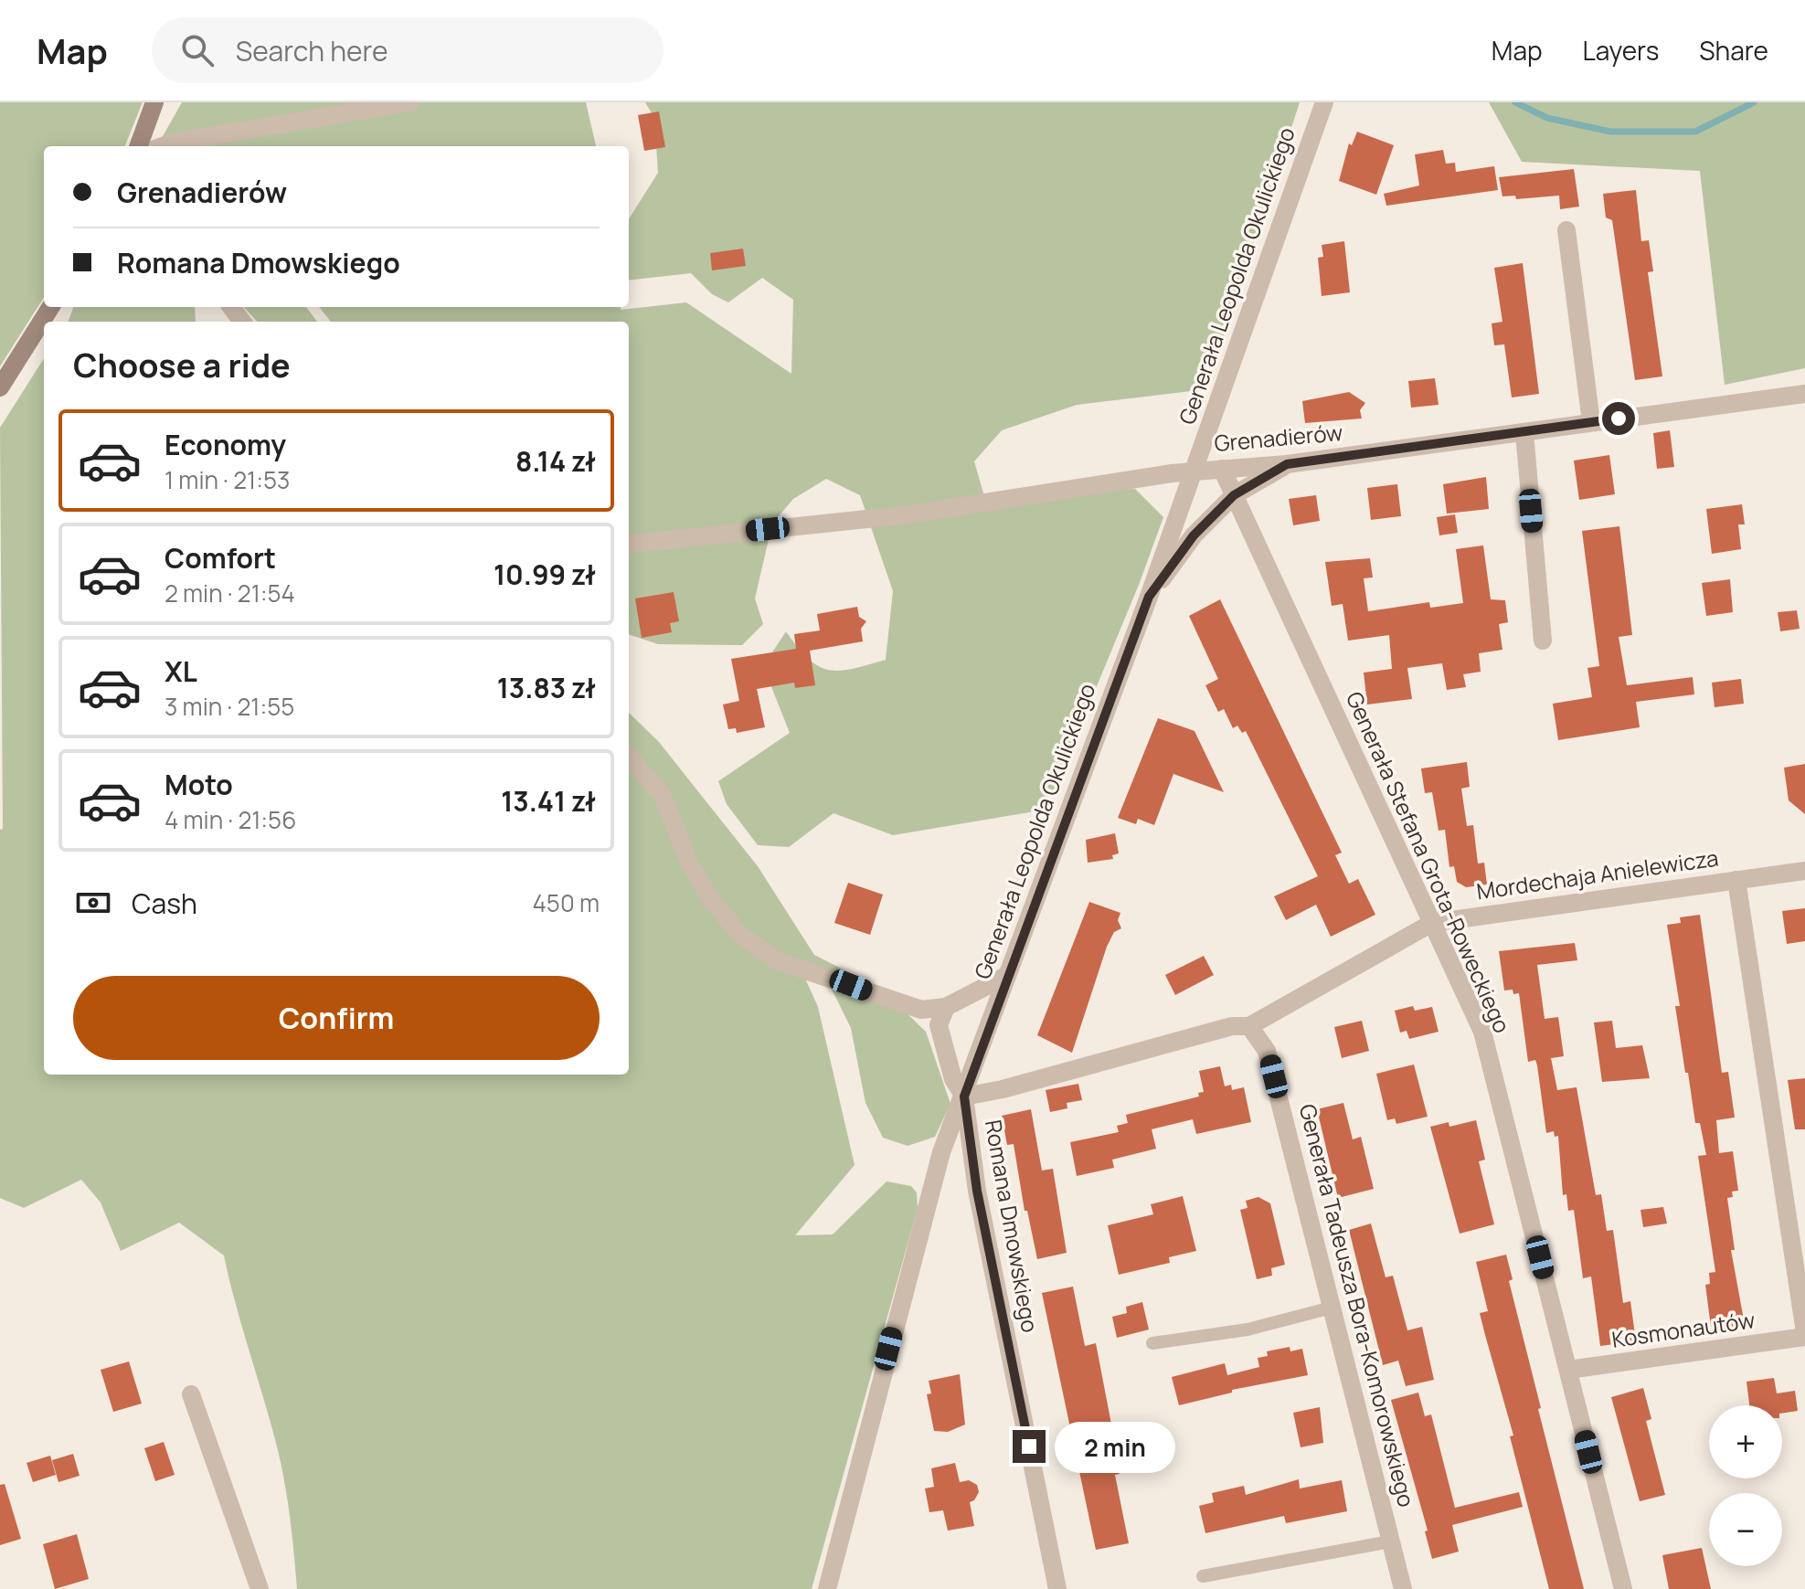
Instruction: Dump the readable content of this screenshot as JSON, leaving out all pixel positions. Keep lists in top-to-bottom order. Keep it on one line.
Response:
{"streets":{"street":["Generała Leopolda Okulickiego","Grenadierów","Generała Stefana Grota-Roweckiego","Mordechaja Anielewicza","Romana Dmowskiego","Generała Tadeusza Bora-Komorowskiego","Kosmonautów"]},"crossings":[["Generała Leopolda Okulickiego","Grenadierów"],["Generała Leopolda Okulickiego","Romana Dmowskiego"],["Grenadierów","Generała Stefana Grota-Roweckiego"],["Generała Stefana Grota-Roweckiego","Mordechaja Anielewicza"],["Generała Stefana Grota-Roweckiego","Kosmonautów"],["Mordechaja Anielewicza","Generała Tadeusza Bora-Komorowskiego"],["Mordechaja Anielewicza","Kosmonautów"]],"page":{"header":"Map","search":"Search here","nav":["Map","Layers","Share"],"banner":["Grenadierów","Romana Dmowskiego"],"heading":"Choose a ride","list":[{"name":"Economy","note":"1 min · 21:53","value":"8.14 zł"},{"name":"Comfort","note":"2 min · 21:54","value":"10.99 zł"},{"name":"XL","note":"3 min · 21:55","value":"13.83 zł"},{"name":"Moto","note":"4 min · 21:56","value":"13.41 zł"}],"pay":["Cash","450 m"],"buttons":"Confirm","map_buttons":["+","−"],"bubble":"2 min"}}
